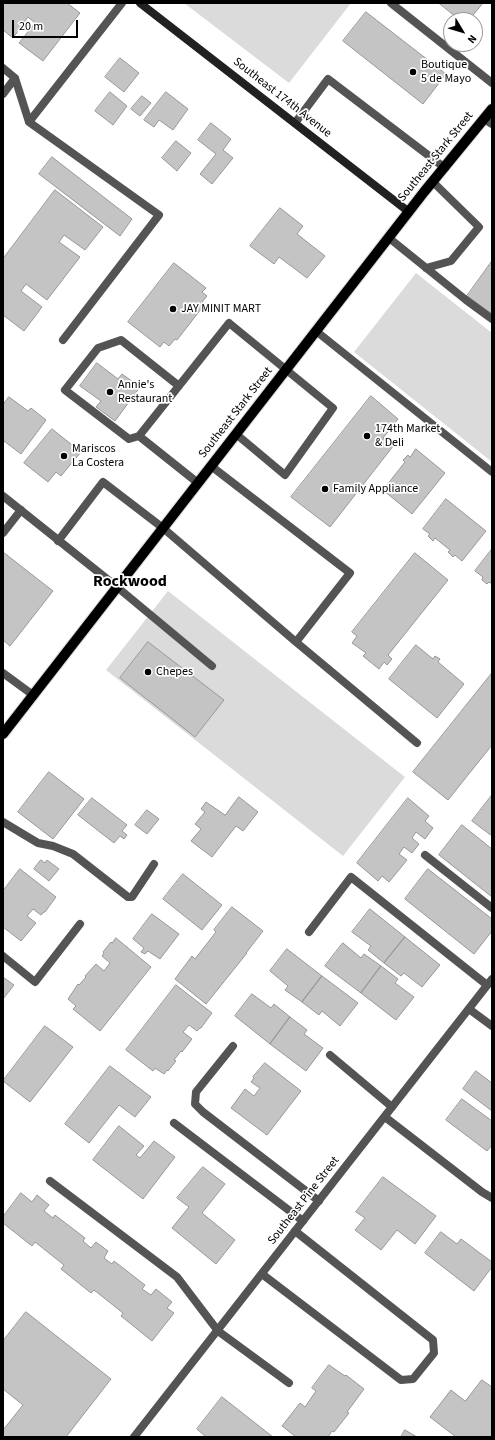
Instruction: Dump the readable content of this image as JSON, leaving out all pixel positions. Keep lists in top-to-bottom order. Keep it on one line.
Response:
{"streets":{"main road":["Southeast Stark Street"],"street":["Southeast 174th Avenue","Southeast Pine Street"]},"crossings":[["Southeast 174th Avenue","Southeast Stark Street"]],"districts":["Rockwood"],"places":["Boutique 5 de Mayo","JAY MINIT MART","Annie's Restaurant","174th Market & Deli","Mariscos La Costera","Family Appliance","Chepes"],"scale_bar":"20 m","north":"bottom right"}
